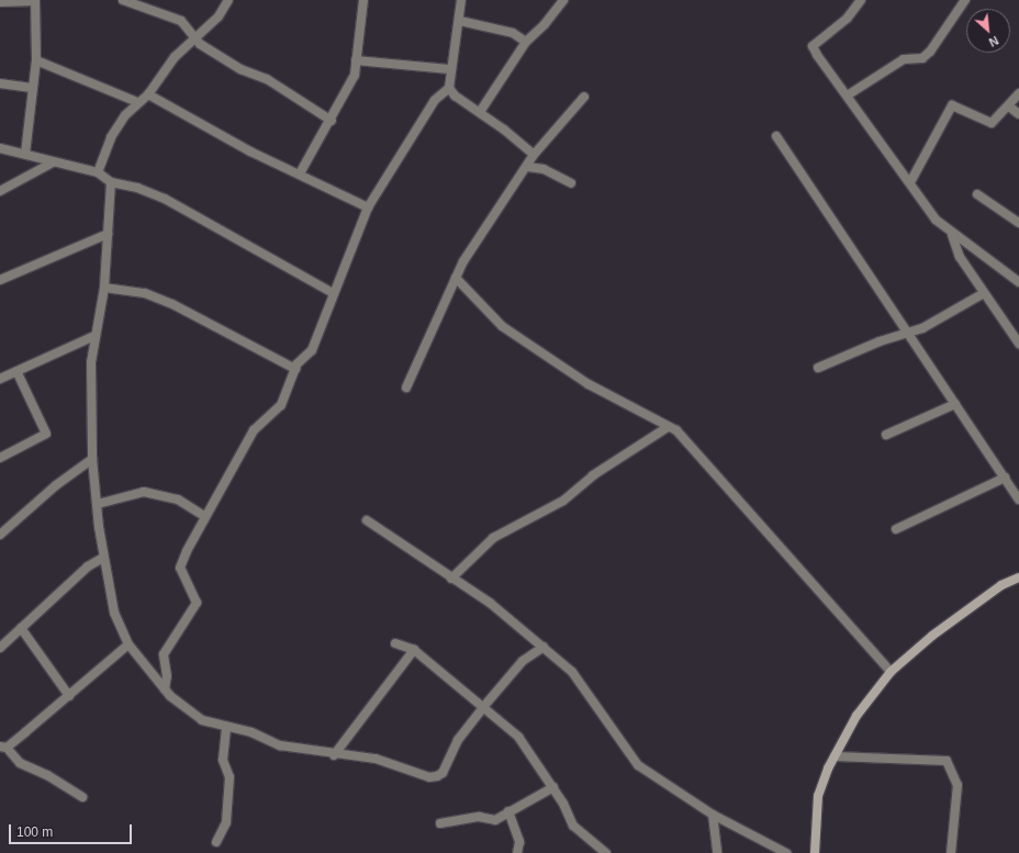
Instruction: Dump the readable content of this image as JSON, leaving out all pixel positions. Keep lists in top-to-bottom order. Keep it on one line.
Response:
{"scale_bar":"100 m","north":"bottom right"}
